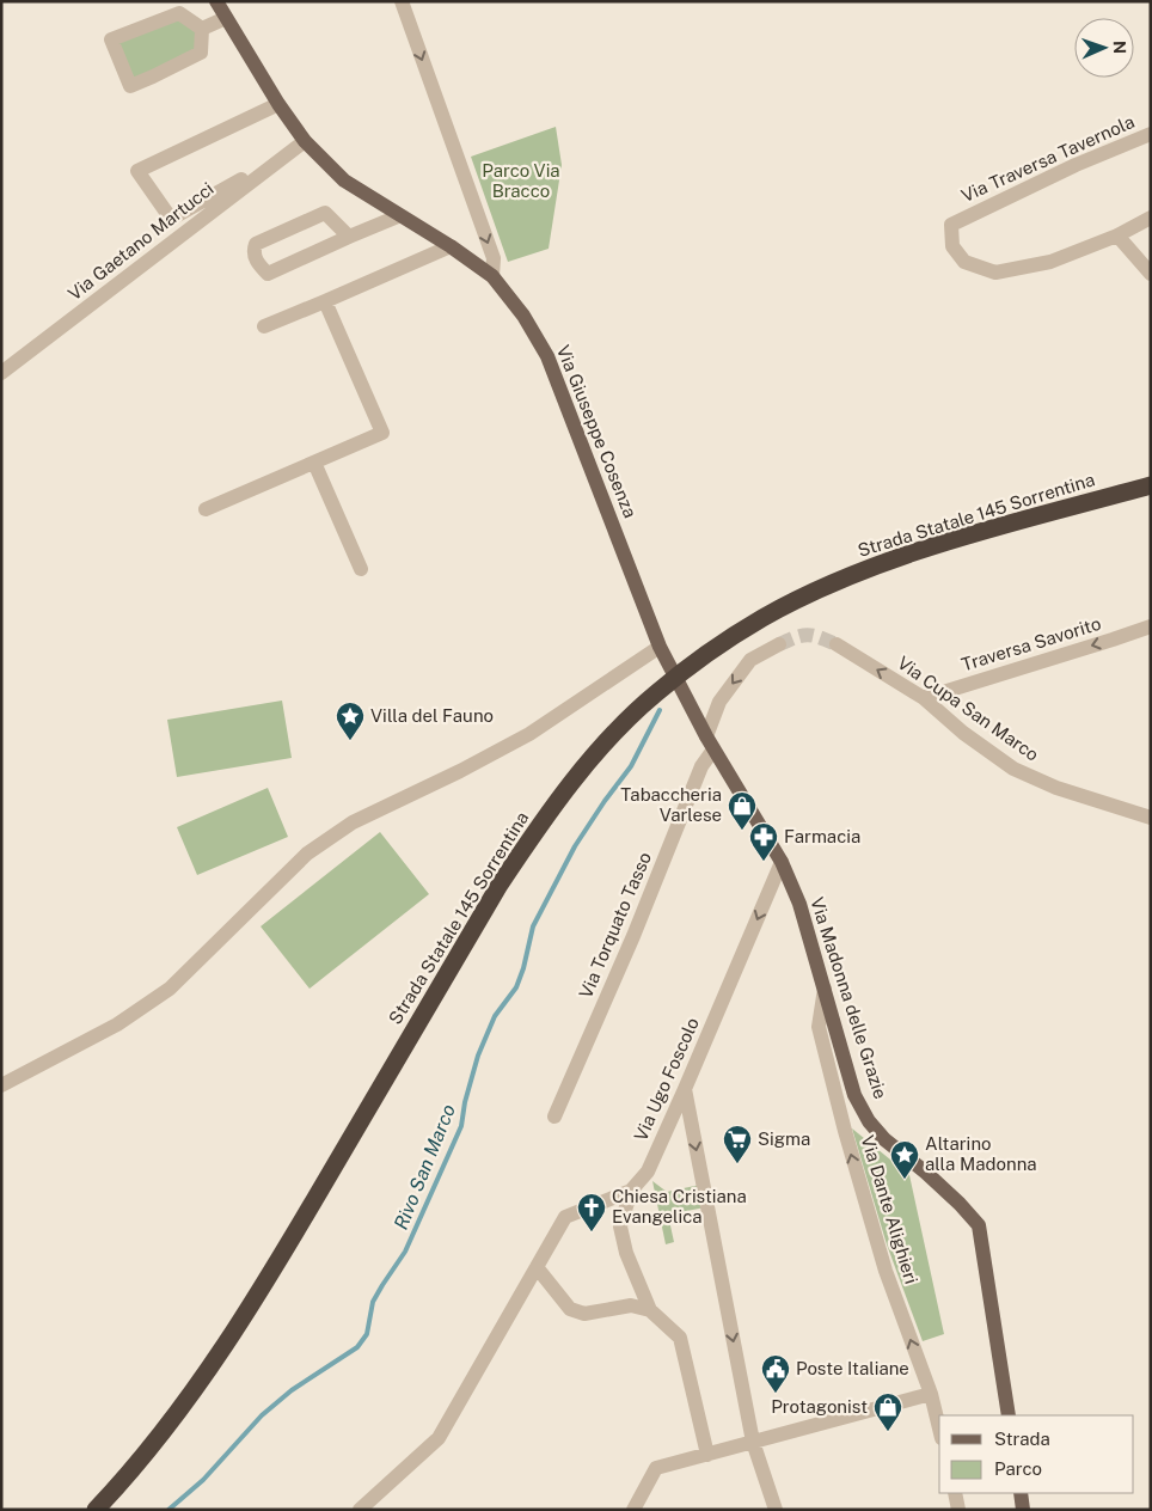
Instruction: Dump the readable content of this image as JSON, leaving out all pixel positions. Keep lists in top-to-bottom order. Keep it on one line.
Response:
{"streets":{"highway":["Strada Statale 145 Sorrentina"],"main road":["Via Giuseppe Cosenza","Via Madonna delle Grazie"],"street":["Via Traversa Tavernola","Via Gaetano Martucci","Traversa Savorito","Via Cupa San Marco","Via Torquato Tasso","Via Ugo Foscolo","Via Dante Alighieri"]},"crossings":[["Via Gaetano Martucci","Via Giuseppe Cosenza"],["Via Giuseppe Cosenza","Via Madonna delle Grazie"],["Traversa Savorito","Via Cupa San Marco"],["Via Torquato Tasso","Via Madonna delle Grazie"],["Via Madonna delle Grazie","Via Ugo Foscolo"],["Via Madonna delle Grazie","Via Dante Alighieri"]],"one_way":["Traversa Savorito","Via Dante Alighieri"],"water":["Rivo San Marco"],"parks":["Parco Via Bracco"],"places":{"place":["Villa del Fauno","Altarino alla Madonna"],"shop":["Tabaccheria Varlese","Protagonist"],"pharmacy":["Farmacia"],"supermarket":["Sigma"],"church":["Chiesa Cristiana Evangelica"],"public building":["Poste Italiane"]},"legend":["Strada","Parco"],"north":"right"}
